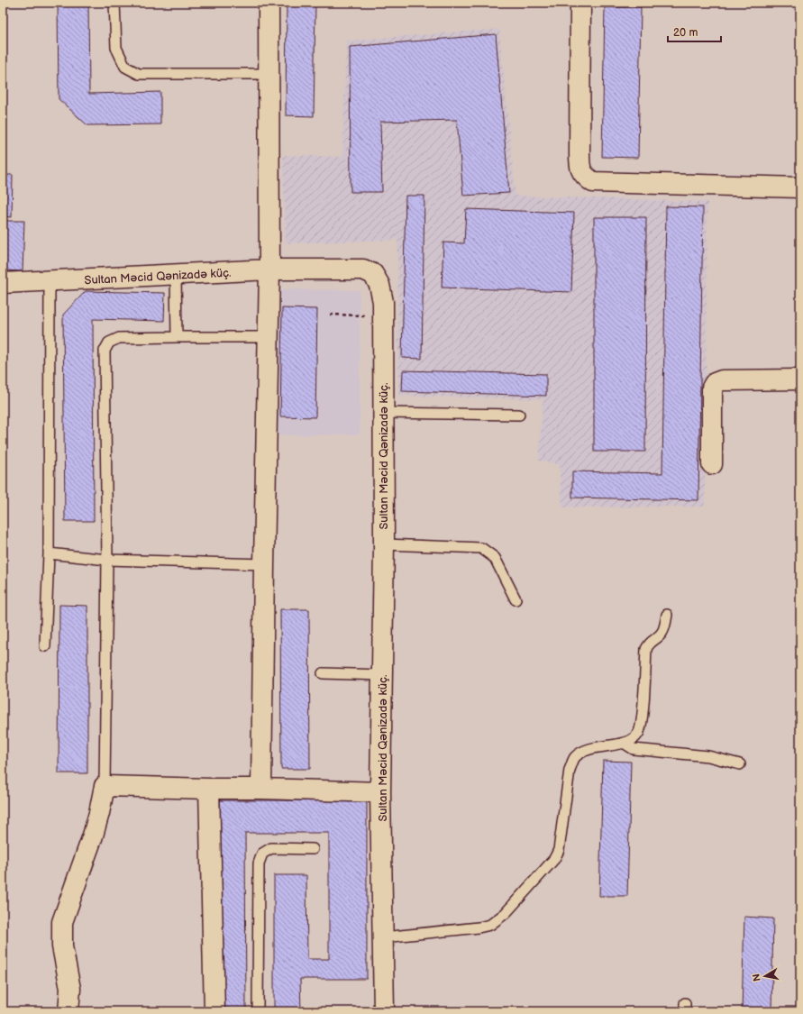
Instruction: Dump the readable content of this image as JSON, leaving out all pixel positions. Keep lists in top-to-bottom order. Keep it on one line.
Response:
{"streets":{"street":["Sultan Məcid Qənizadə küç."]},"scale_bar":"20 m","north":"left"}
